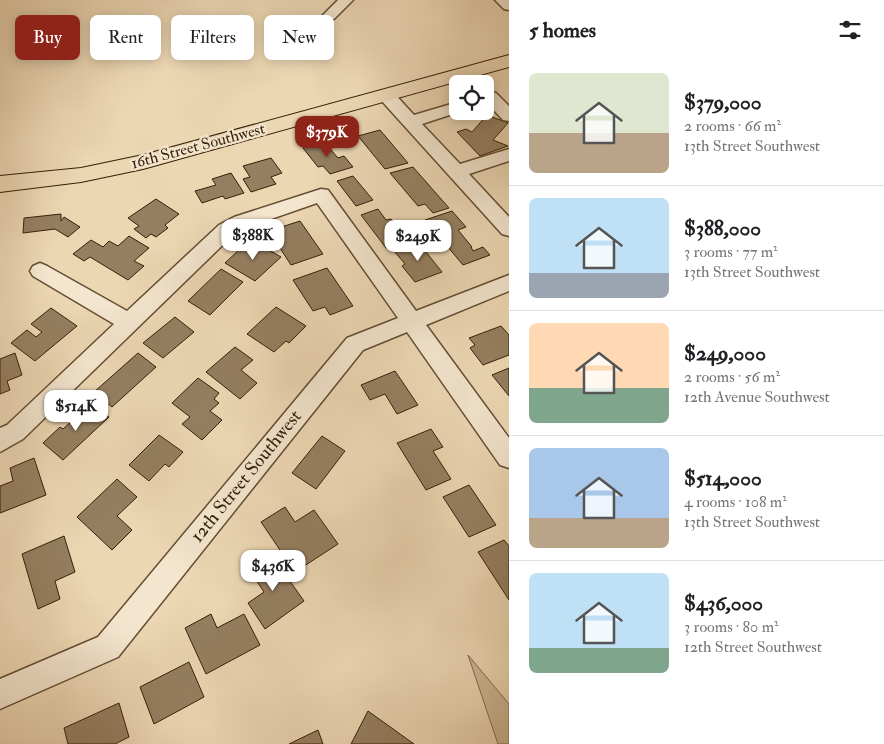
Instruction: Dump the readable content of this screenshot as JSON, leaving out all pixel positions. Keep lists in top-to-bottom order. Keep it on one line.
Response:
{"streets":{"main road":["16th Street Southwest"],"street":["12th Street Southwest"]},"page":{"heading":"5 homes","chip":["Buy","Rent","Filters","New"],"list":[{"name":"$379,000","note":"2 rooms · 66 m² · 13th Street Southwest"},{"name":"$388,000","note":"3 rooms · 77 m² · 13th Street Southwest"},{"name":"$249,000","note":"2 rooms · 56 m² · 12th Avenue Southwest"},{"name":"$514,000","note":"4 rooms · 108 m² · 13th Street Southwest"},{"name":"$436,000","note":"3 rooms · 80 m² · 12th Street Southwest"}],"price":["$379K","$388K","$249K","$514K","$436K"]}}
